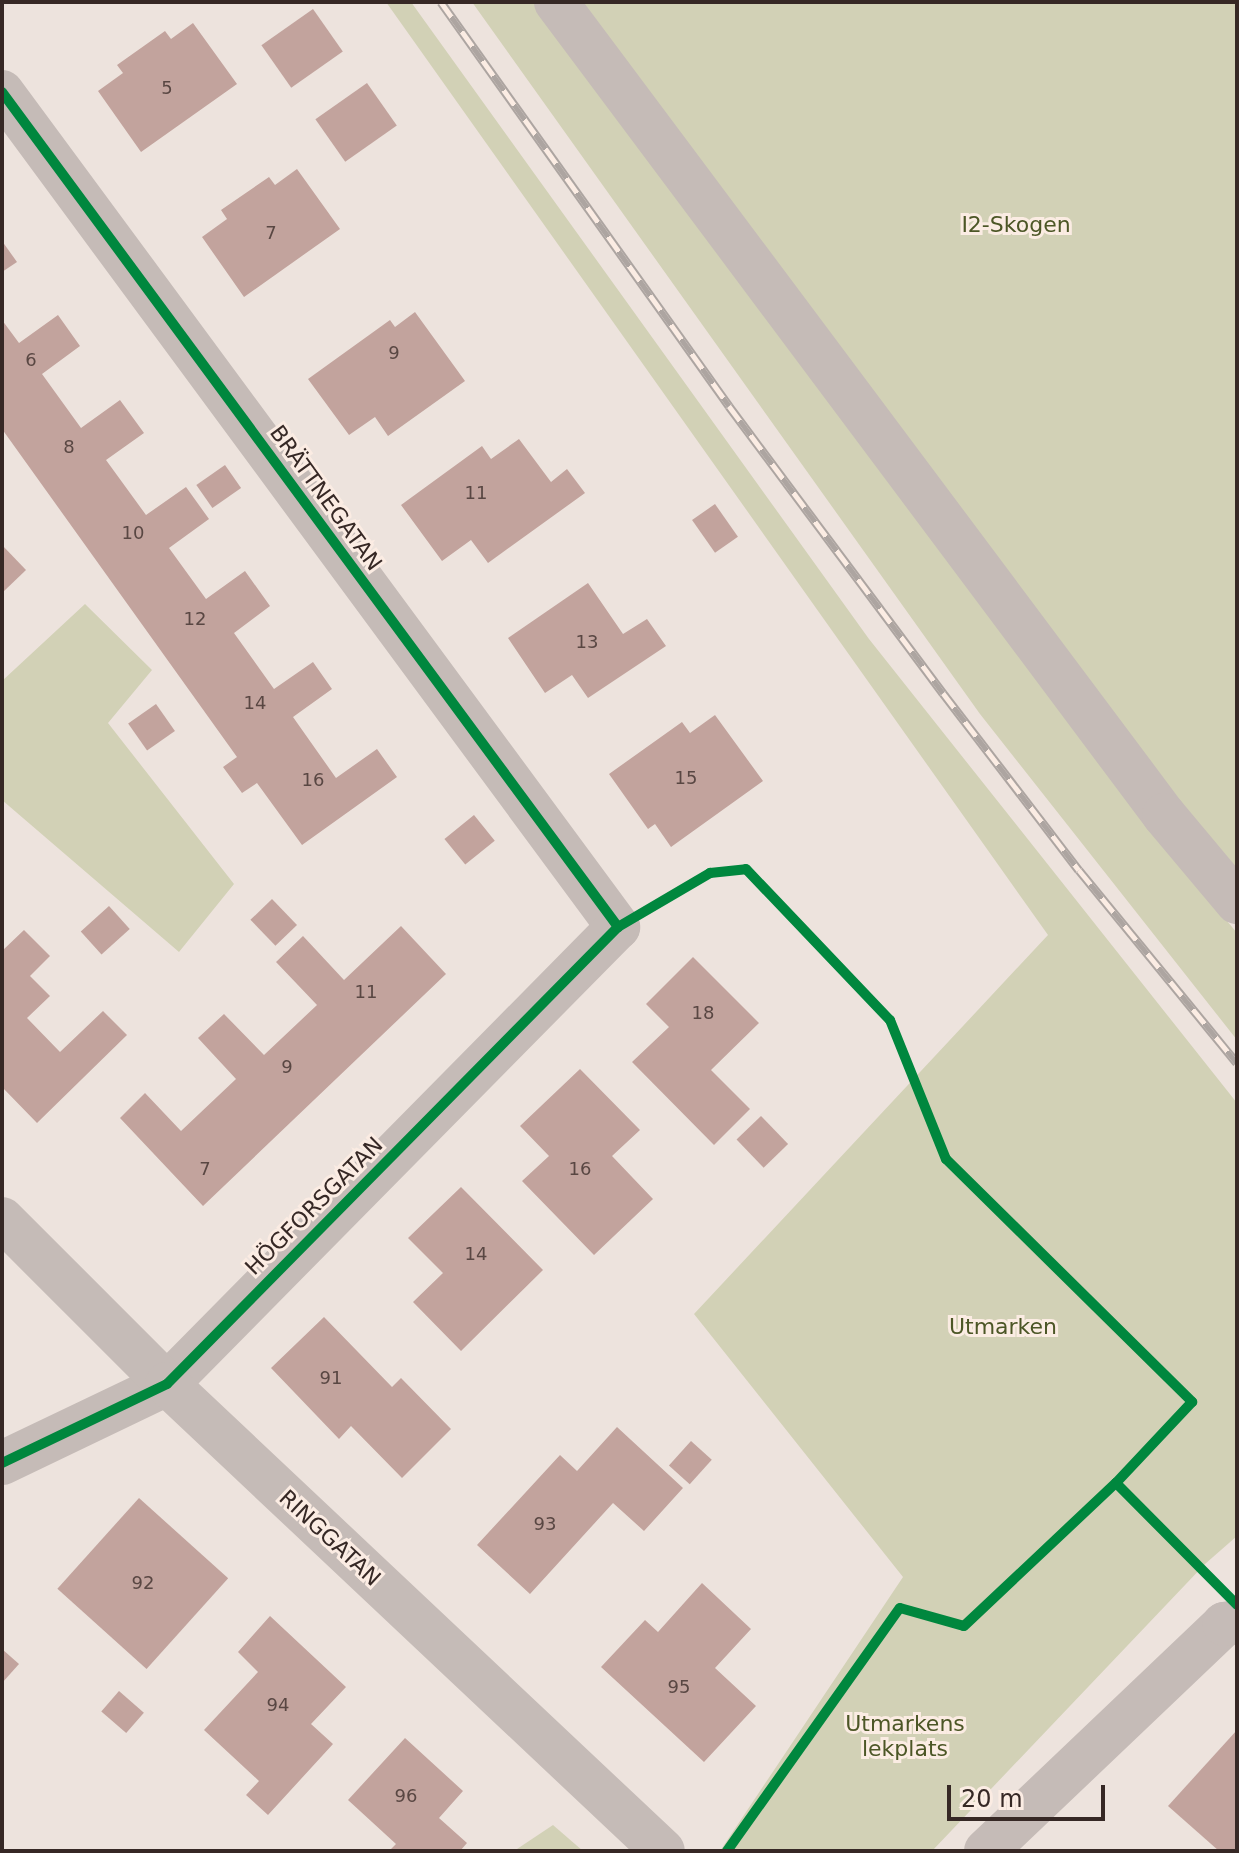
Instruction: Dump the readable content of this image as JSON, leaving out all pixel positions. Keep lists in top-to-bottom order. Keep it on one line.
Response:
{"streets":{"street":["BRÄTTNEGATAN","HÖGFORSGATAN","RINGGATAN"]},"crossings":[["BRÄTTNEGATAN","HÖGFORSGATAN"],["HÖGFORSGATAN","RINGGATAN"]],"parks":["I2-Skogen","Utmarken","Utmarkens lekplats"],"house_numbers":["5","7","9","6","8","11","10","12","13","14","15","16","11","18","9","7","16","14","91","93","92","95","94","96"],"scale_bar":"20 m"}
